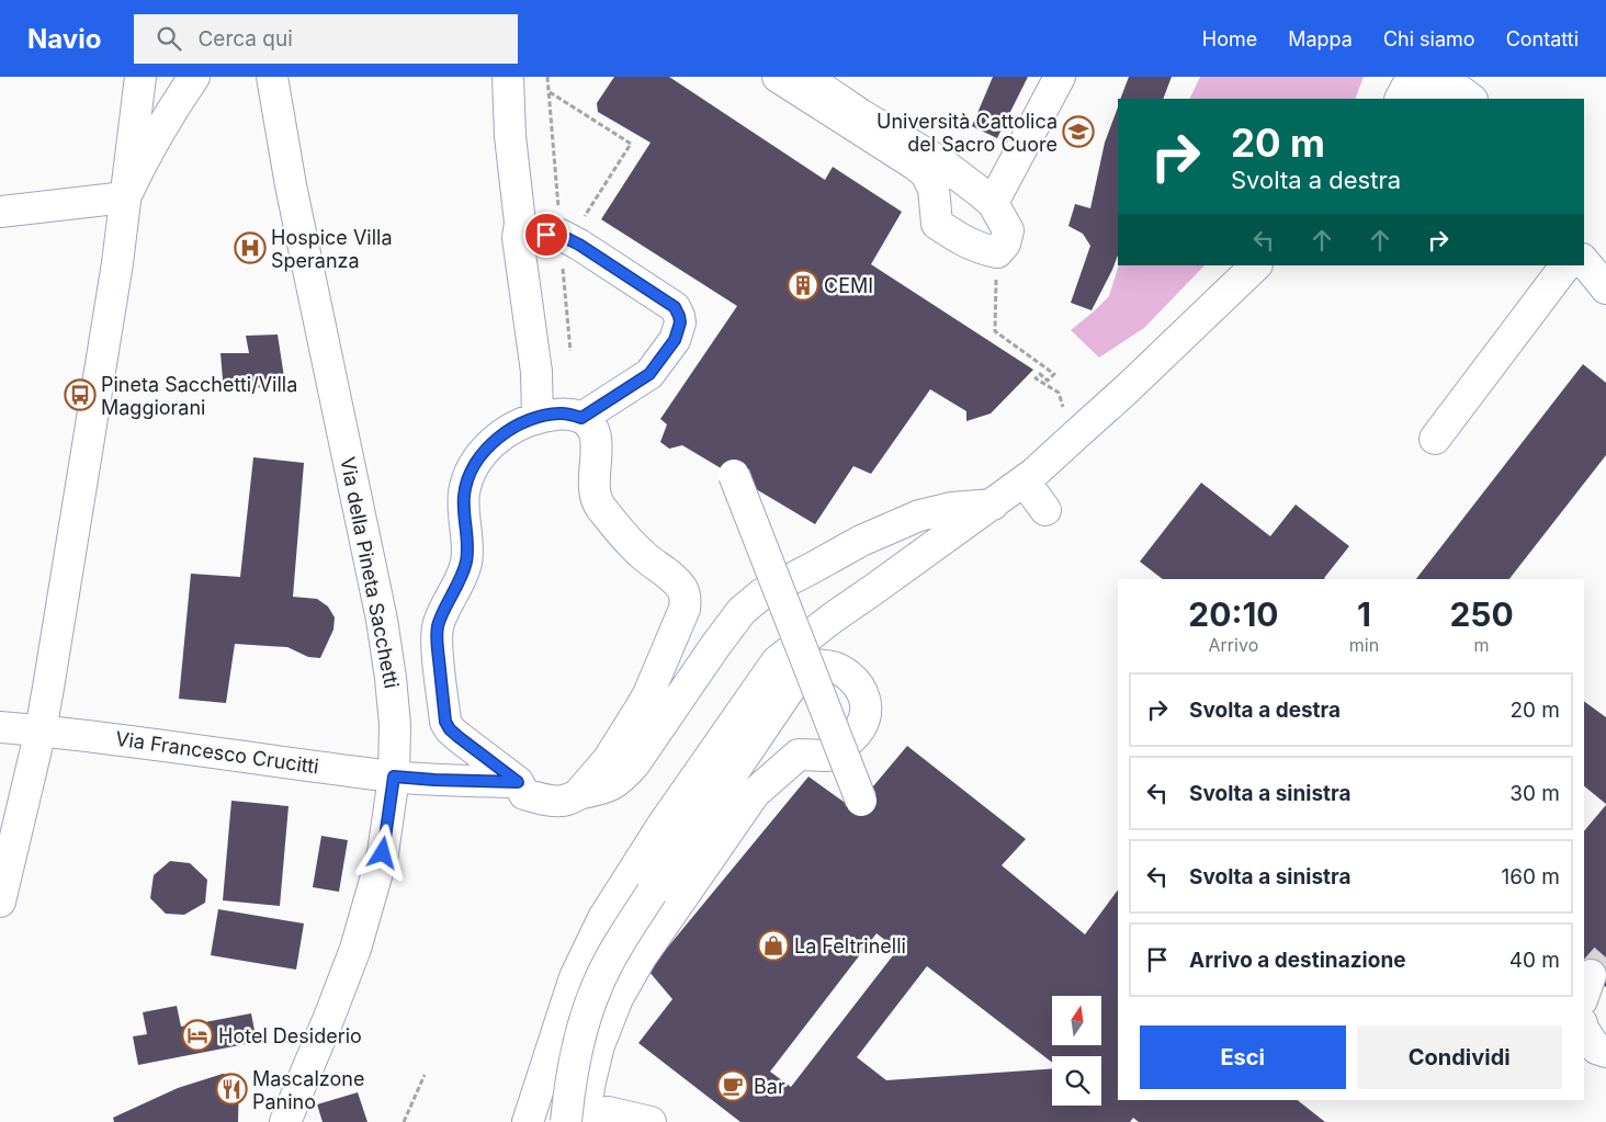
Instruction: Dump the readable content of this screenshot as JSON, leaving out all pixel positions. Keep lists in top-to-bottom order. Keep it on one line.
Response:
{"streets":{"main road":["Via della Pineta Sacchetti","Via Francesco Crucitti"]},"crossings":[["Via della Pineta Sacchetti","Via Francesco Crucitti"]],"places":{"school or university":["Università Cattolica del Sacro Cuore"],"hospital":["Hospice Villa Speranza"],"building":["CEMI"],"bus stop":["Pineta Sacchetti/Villa Maggiorani"],"shop":["La Feltrinelli"],"hotel":["Hotel Desiderio"],"cafe":["Bar"],"restaurant":["Mascalzone Panino"]},"north":"top","page":{"header":"Navio","search":"Cerca qui","nav":["Home","Mappa","Chi siamo","Contatti"],"turn":["20 m","Svolta a destra"],"eta":["20:10","Arrivo","1","min","250","m"],"list":[{"name":"Svolta a destra","value":"20 m"},{"name":"Svolta a sinistra","value":"30 m"},{"name":"Svolta a sinistra","value":"160 m"},{"name":"Arrivo a destinazione","value":"40 m"}],"buttons":["Esci","Condividi"]}}
